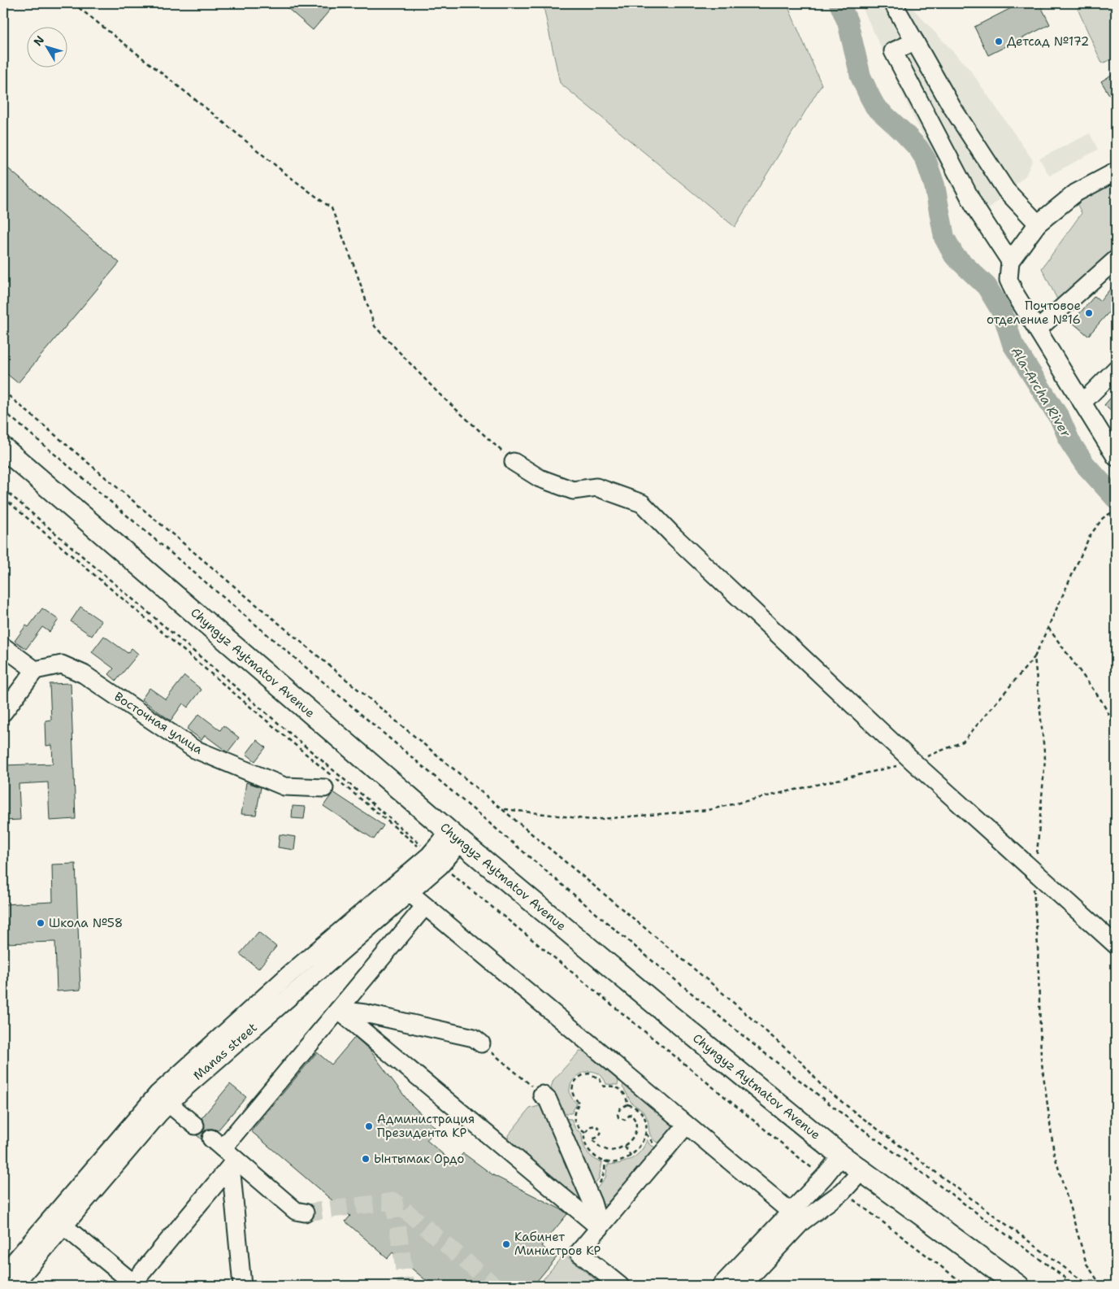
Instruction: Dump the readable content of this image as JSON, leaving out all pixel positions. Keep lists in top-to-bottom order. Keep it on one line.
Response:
{"streets":{"main road":["Chyngyz Aytmatov Avenue"],"street":["Восточная улица","Manas street"]},"crossings":[["Chyngyz Aytmatov Avenue","Manas street"]],"water":["Ala-Archa River"],"places":["Детсад №172","Почтовое отделение №16","Школа №58","Администрация Президента КР","Ынтымак Ордо","Кабинет Министров КР"],"north":"top left"}
